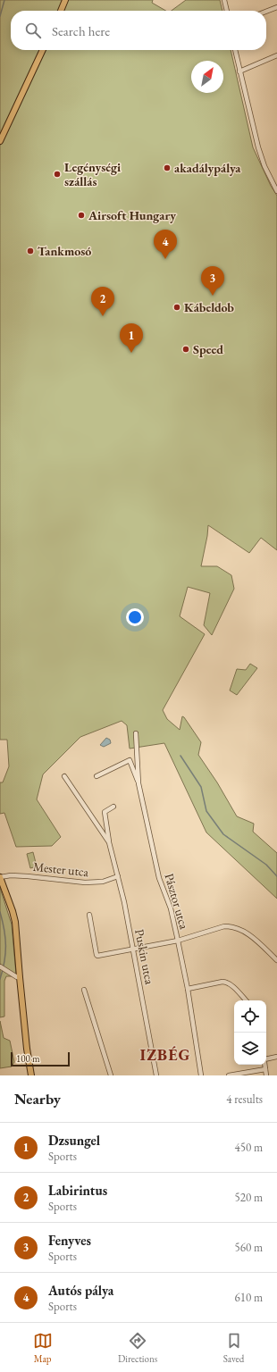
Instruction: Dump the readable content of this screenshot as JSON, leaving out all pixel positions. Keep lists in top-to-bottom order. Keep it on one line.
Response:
{"streets":{"street":["Mester utca","Pásztor utca","Puskin utca"]},"crossings":[["Mester utca","Puskin utca"]],"districts":["IZBÉG"],"places":["akadálypálya","Legénységi szállás","Airsoft Hungary","Tankmosó","Kábeldob","Speed"],"scale_bar":"100 m","north":"top right","page":{"search":"Search here","pins":["4","3","2","1"],"scale":"100 m","heading":["Nearby","4 results"],"list":[{"mark":"1","name":"Dzsungel","note":"Sports","value":"450 m"},{"mark":"2","name":"Labirintus","note":"Sports","value":"520 m"},{"mark":"3","name":"Fenyves","note":"Sports","value":"560 m"},{"mark":"4","name":"Autós pálya","note":"Sports","value":"610 m"}],"nav":["Map","Directions","Saved"]}}
